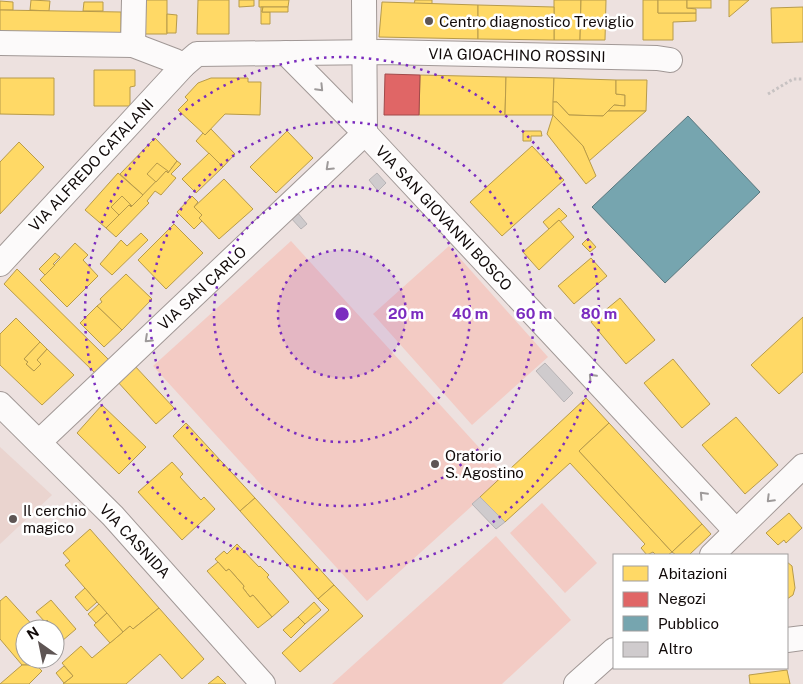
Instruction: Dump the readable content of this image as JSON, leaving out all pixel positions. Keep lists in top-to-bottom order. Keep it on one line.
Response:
{"streets":{"street":["VIA GIOACHINO ROSSINI","VIA ALFREDO CATALANI","VIA SAN GIOVANNI BOSCO","VIA SAN CARLO","VIA CASNIDA"]},"crossings":[["VIA GIOACHINO ROSSINI","VIA ALFREDO CATALANI"],["VIA GIOACHINO ROSSINI","VIA SAN GIOVANNI BOSCO"],["VIA SAN GIOVANNI BOSCO","VIA SAN CARLO"],["VIA SAN CARLO","VIA CASNIDA"]],"one_way":["VIA SAN GIOVANNI BOSCO","VIA SAN CARLO"],"places":["Centro diagnostico Treviglio","Oratorio S. Agostino","Il cerchio magico"],"legend":["Abitazioni","Negozi","Pubblico","Altro"],"north":"top left","rings":["20 m","40 m","60 m","80 m"]}
